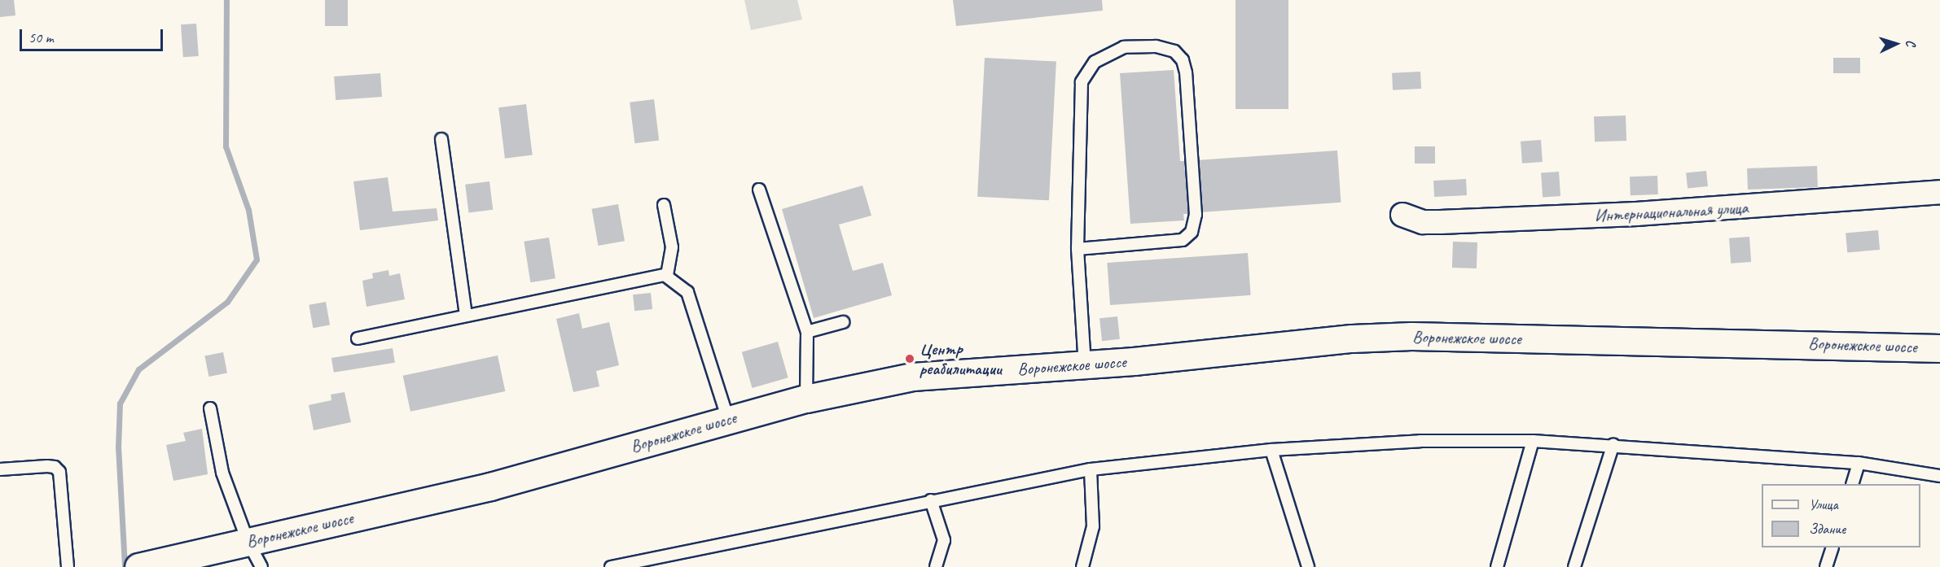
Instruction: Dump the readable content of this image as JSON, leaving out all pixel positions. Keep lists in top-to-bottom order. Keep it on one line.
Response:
{"streets":{"main road":["Воронежское шоссе"],"street":["Интернациональная улица"]},"places":["Центр реабилитации"],"legend":["Улица","Здание"],"scale_bar":"50 m","north":"right"}
